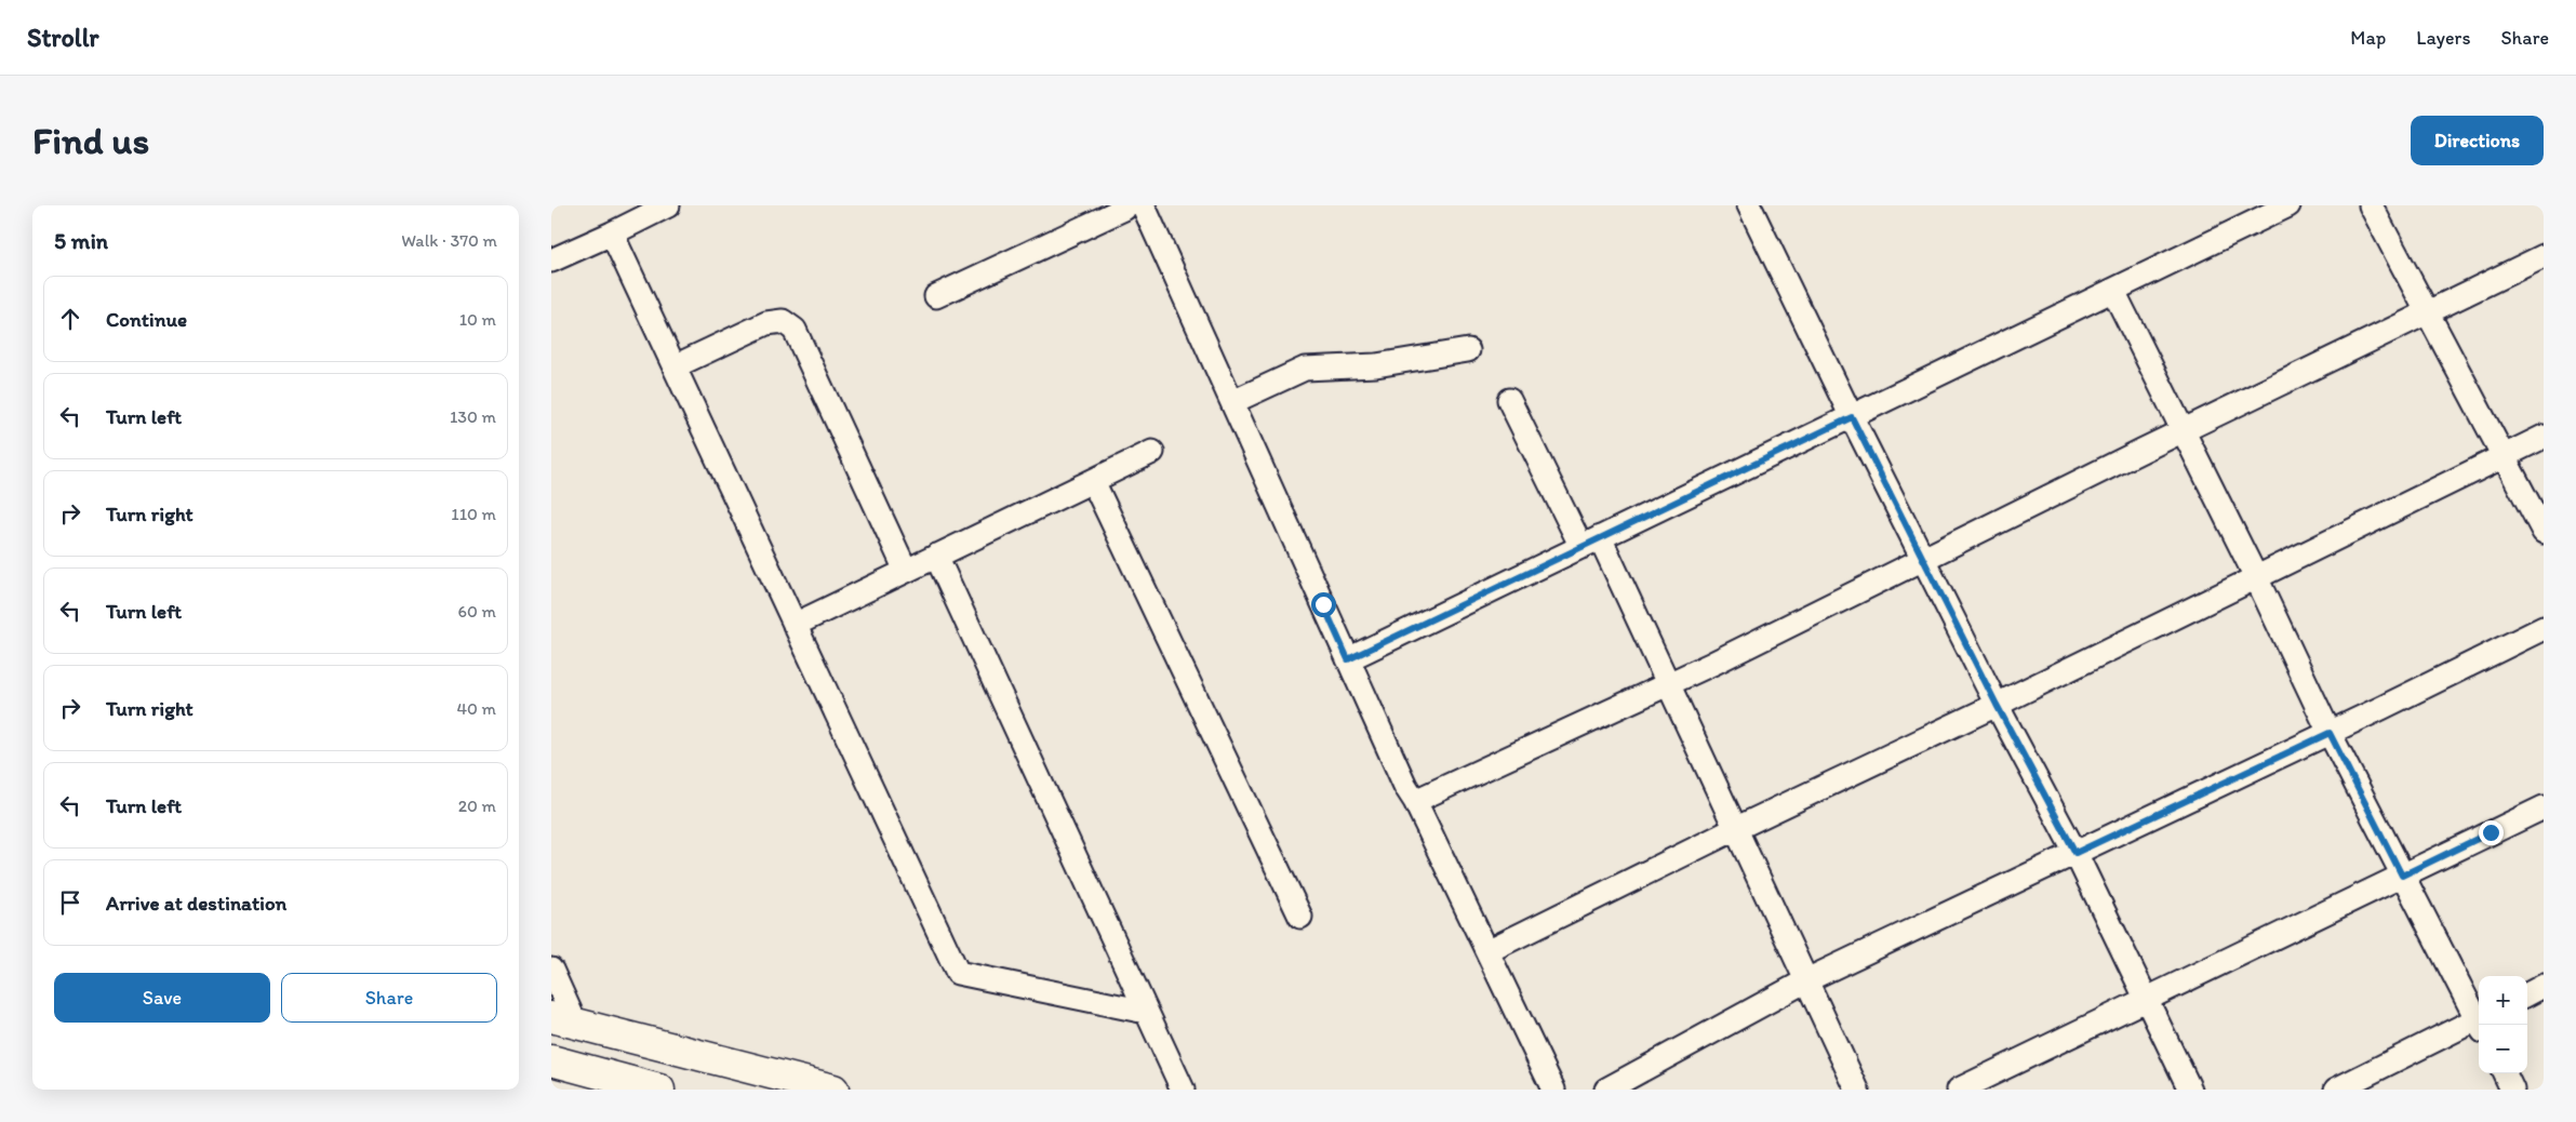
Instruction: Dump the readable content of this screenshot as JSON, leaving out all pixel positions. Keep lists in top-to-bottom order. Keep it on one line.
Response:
{"page":{"header":"Strollr","nav":["Map","Layers","Share"],"buttons":["Directions",["Save","Share"]],"title":"Find us","heading":["5 min","Walk · 370 m"],"list":[["Continue","10 m"],["Turn left","130 m"],["Turn right","110 m"],["Turn left","60 m"],["Turn right","40 m"],["Turn left","20 m"],"Arrive at destination"],"map_buttons":["+","−"]}}
